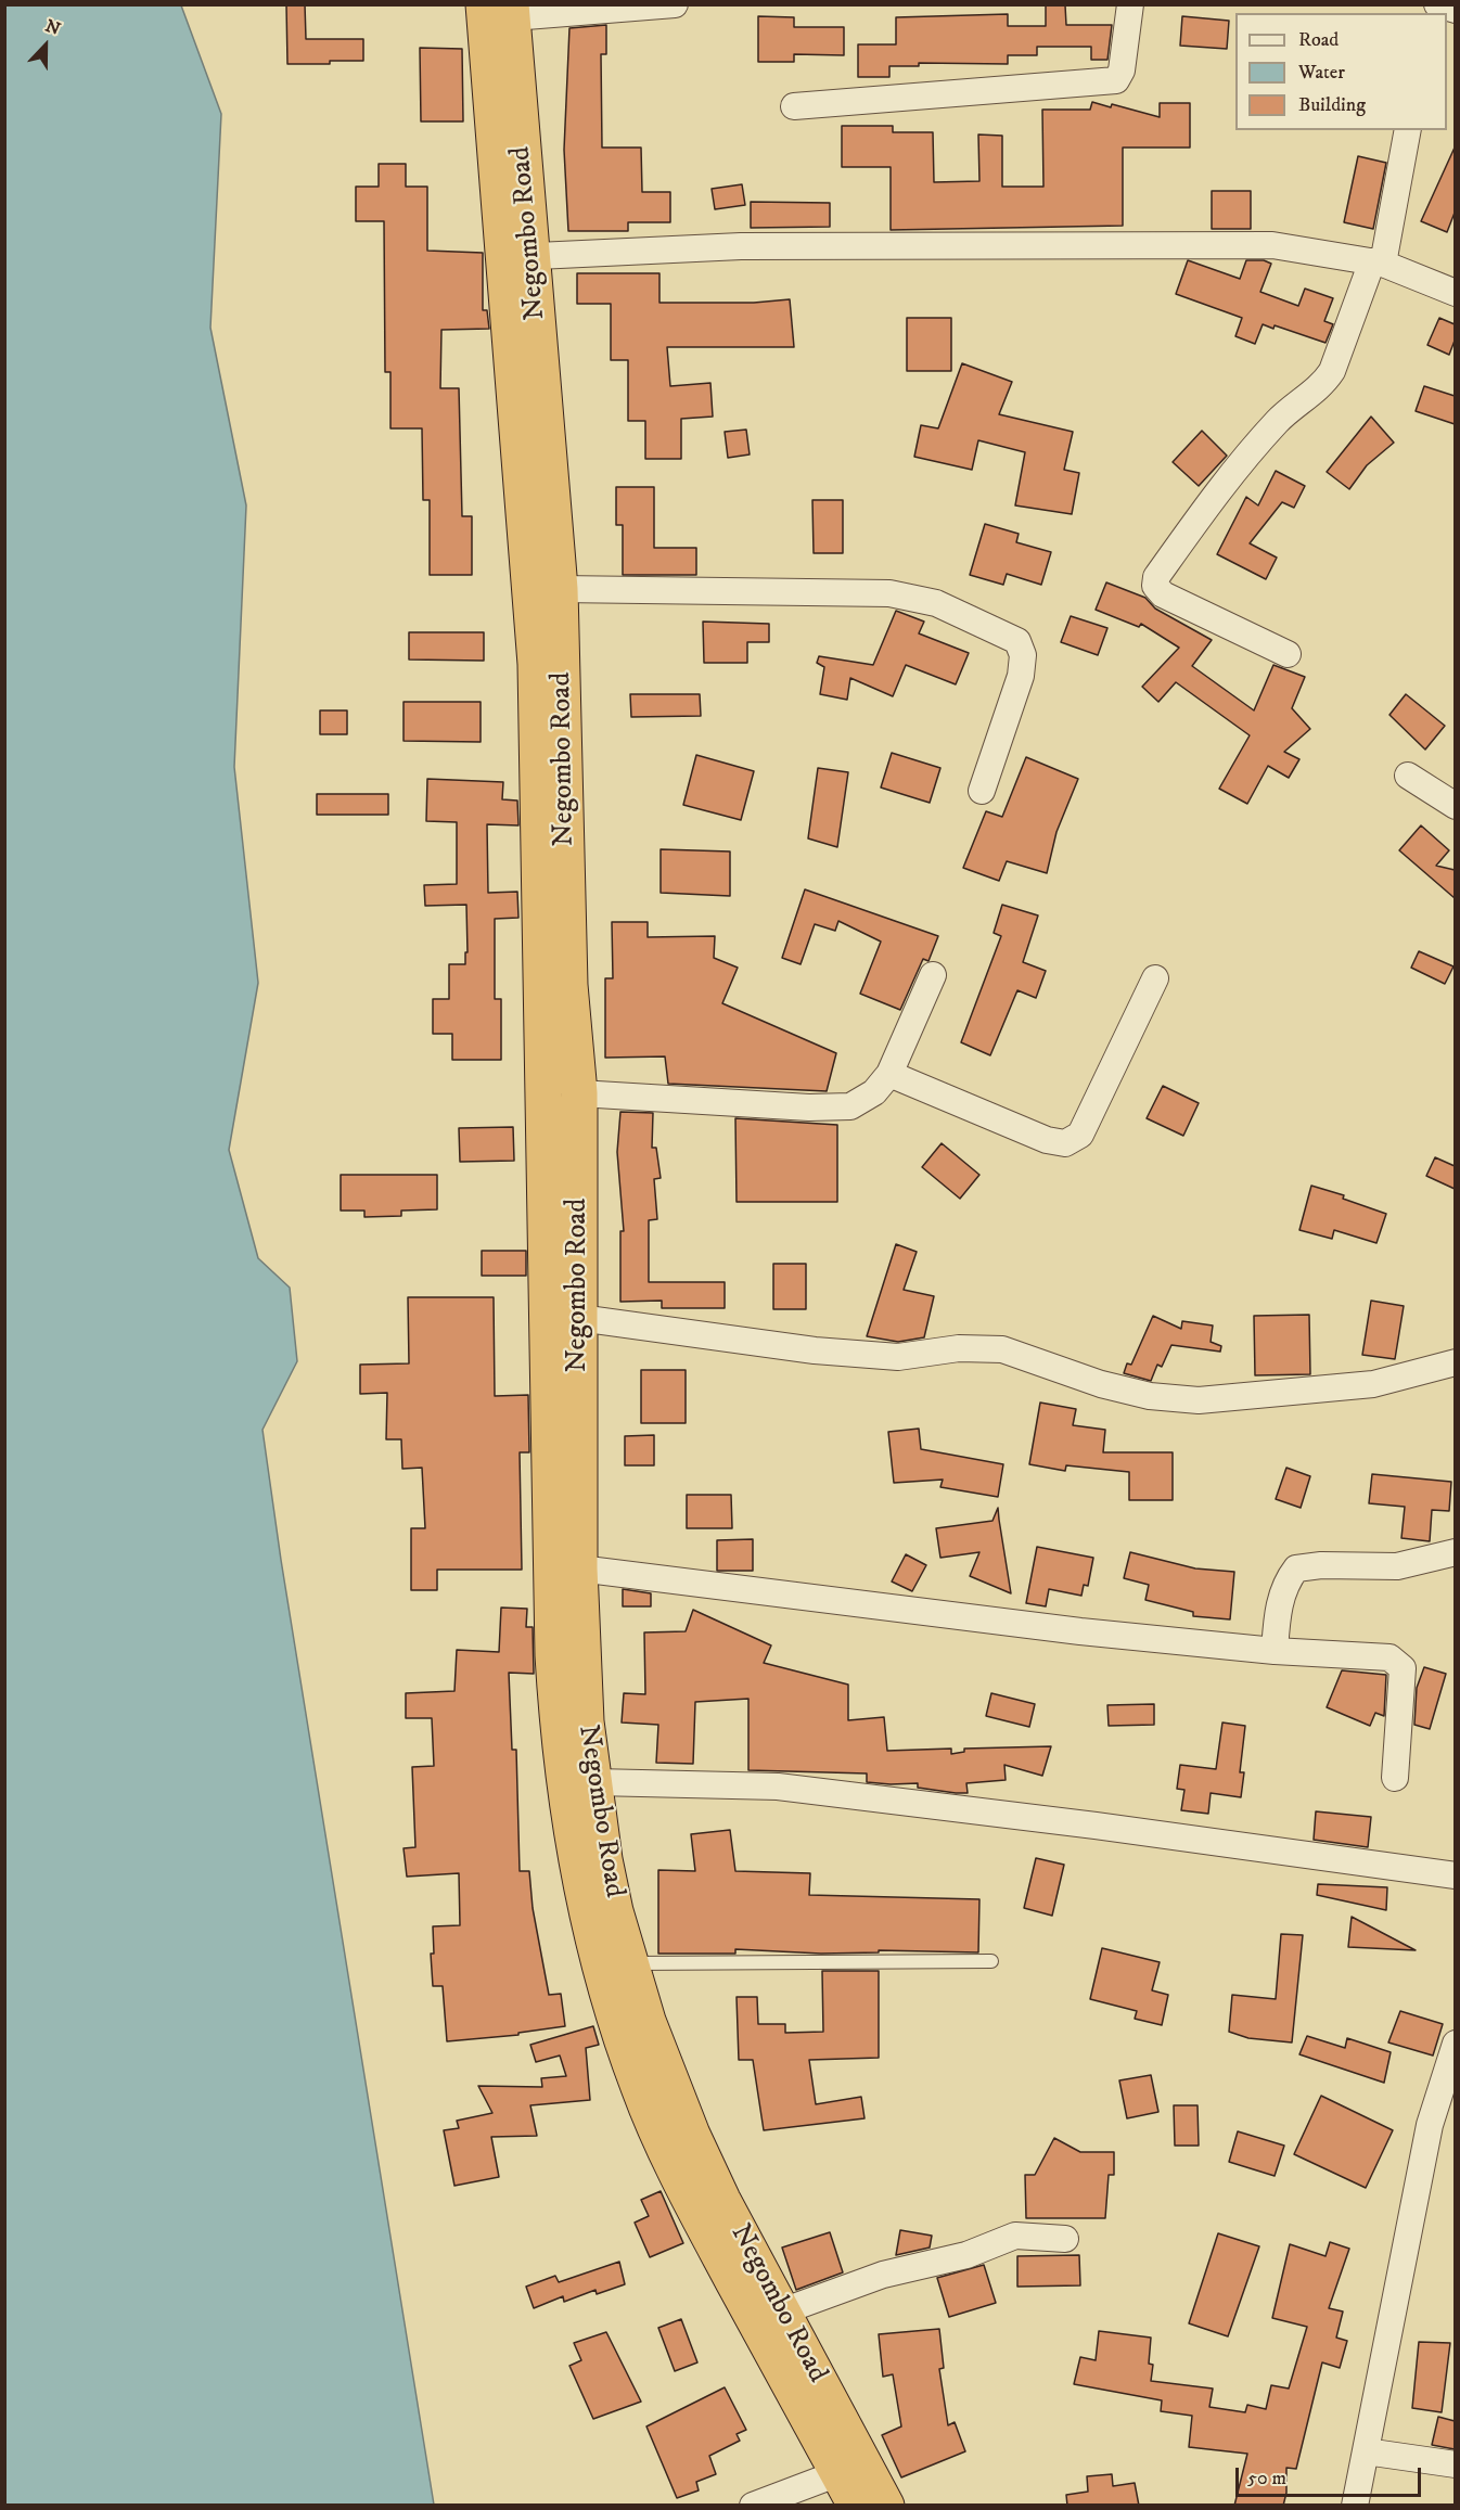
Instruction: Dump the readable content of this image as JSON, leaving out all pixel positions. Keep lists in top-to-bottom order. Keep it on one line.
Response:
{"streets":{"highway":["Negombo Road"]},"legend":["Road","Water","Building"],"scale_bar":"50 m","north":"top"}
